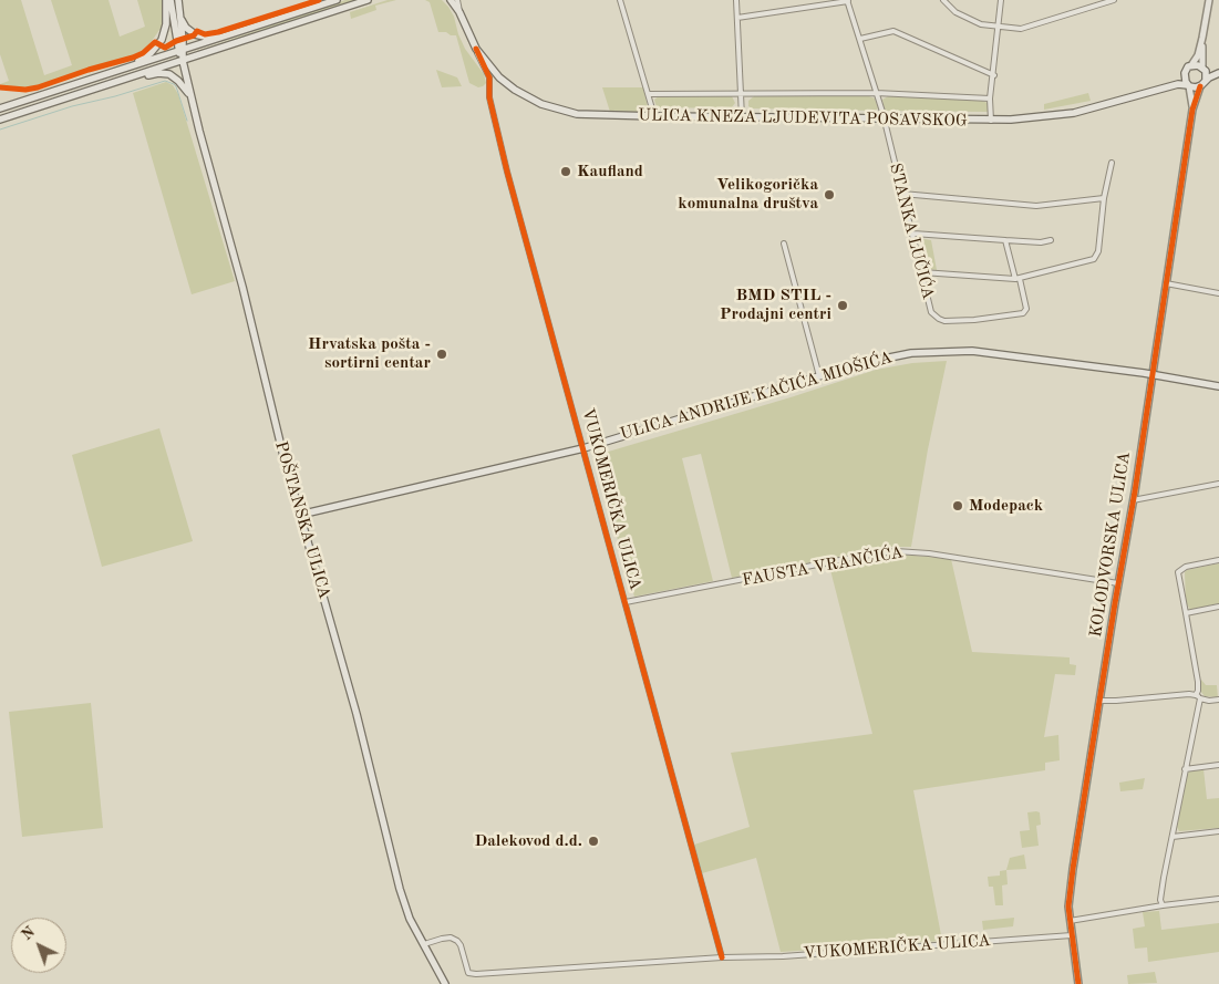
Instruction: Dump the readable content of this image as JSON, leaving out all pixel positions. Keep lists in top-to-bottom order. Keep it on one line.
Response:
{"streets":{"main road":["ULICA KNEZA LJUDEVITA POSAVSKOG","ULICA ANDRIJE KAČIĆA MIOŠIĆA","POŠTANSKA ULICA"],"street":["STANKA LUČIĆA","VUKOMERIČKA ULICA","KOLODVORSKA ULICA","FAUSTA VRANČIĆA"]},"crossings":[["ULICA KNEZA LJUDEVITA POSAVSKOG","STANKA LUČIĆA"],["ULICA KNEZA LJUDEVITA POSAVSKOG","VUKOMERIČKA ULICA"],["ULICA KNEZA LJUDEVITA POSAVSKOG","KOLODVORSKA ULICA"],["ULICA ANDRIJE KAČIĆA MIOŠIĆA","VUKOMERIČKA ULICA"],["ULICA ANDRIJE KAČIĆA MIOŠIĆA","POŠTANSKA ULICA"],["ULICA ANDRIJE KAČIĆA MIOŠIĆA","KOLODVORSKA ULICA"],["VUKOMERIČKA ULICA","POŠTANSKA ULICA"],["VUKOMERIČKA ULICA","KOLODVORSKA ULICA"],["VUKOMERIČKA ULICA","FAUSTA VRANČIĆA"],["KOLODVORSKA ULICA","FAUSTA VRANČIĆA"]],"places":["Kaufland","Velikogorička komunalna društva","BMD STIL - Prodajni centri","Hrvatska pošta - sortirni centar","Modepack","Dalekovod d.d."],"north":"top left"}
